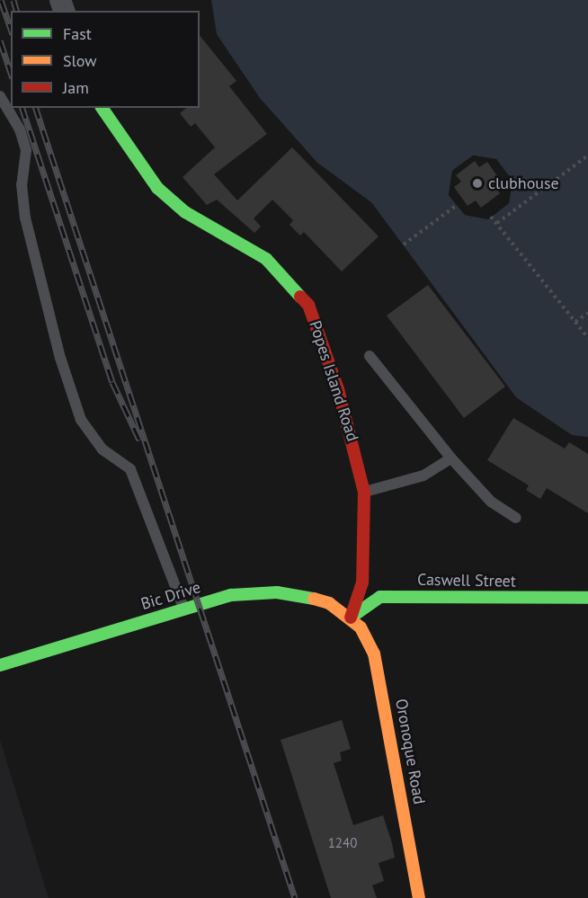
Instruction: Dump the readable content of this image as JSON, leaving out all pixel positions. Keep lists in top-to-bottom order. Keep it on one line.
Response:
{"streets":{"street":["Popes Island Road","Caswell Street","Bic Drive","Oronoque Road"]},"crossings":[["Popes Island Road","Caswell Street"],["Popes Island Road","Bic Drive"],["Popes Island Road","Oronoque Road"],["Caswell Street","Bic Drive"],["Caswell Street","Oronoque Road"],["Bic Drive","Oronoque Road"]],"places":["clubhouse"],"house_numbers":["1240"],"legend":["Fast","Slow","Jam"]}
